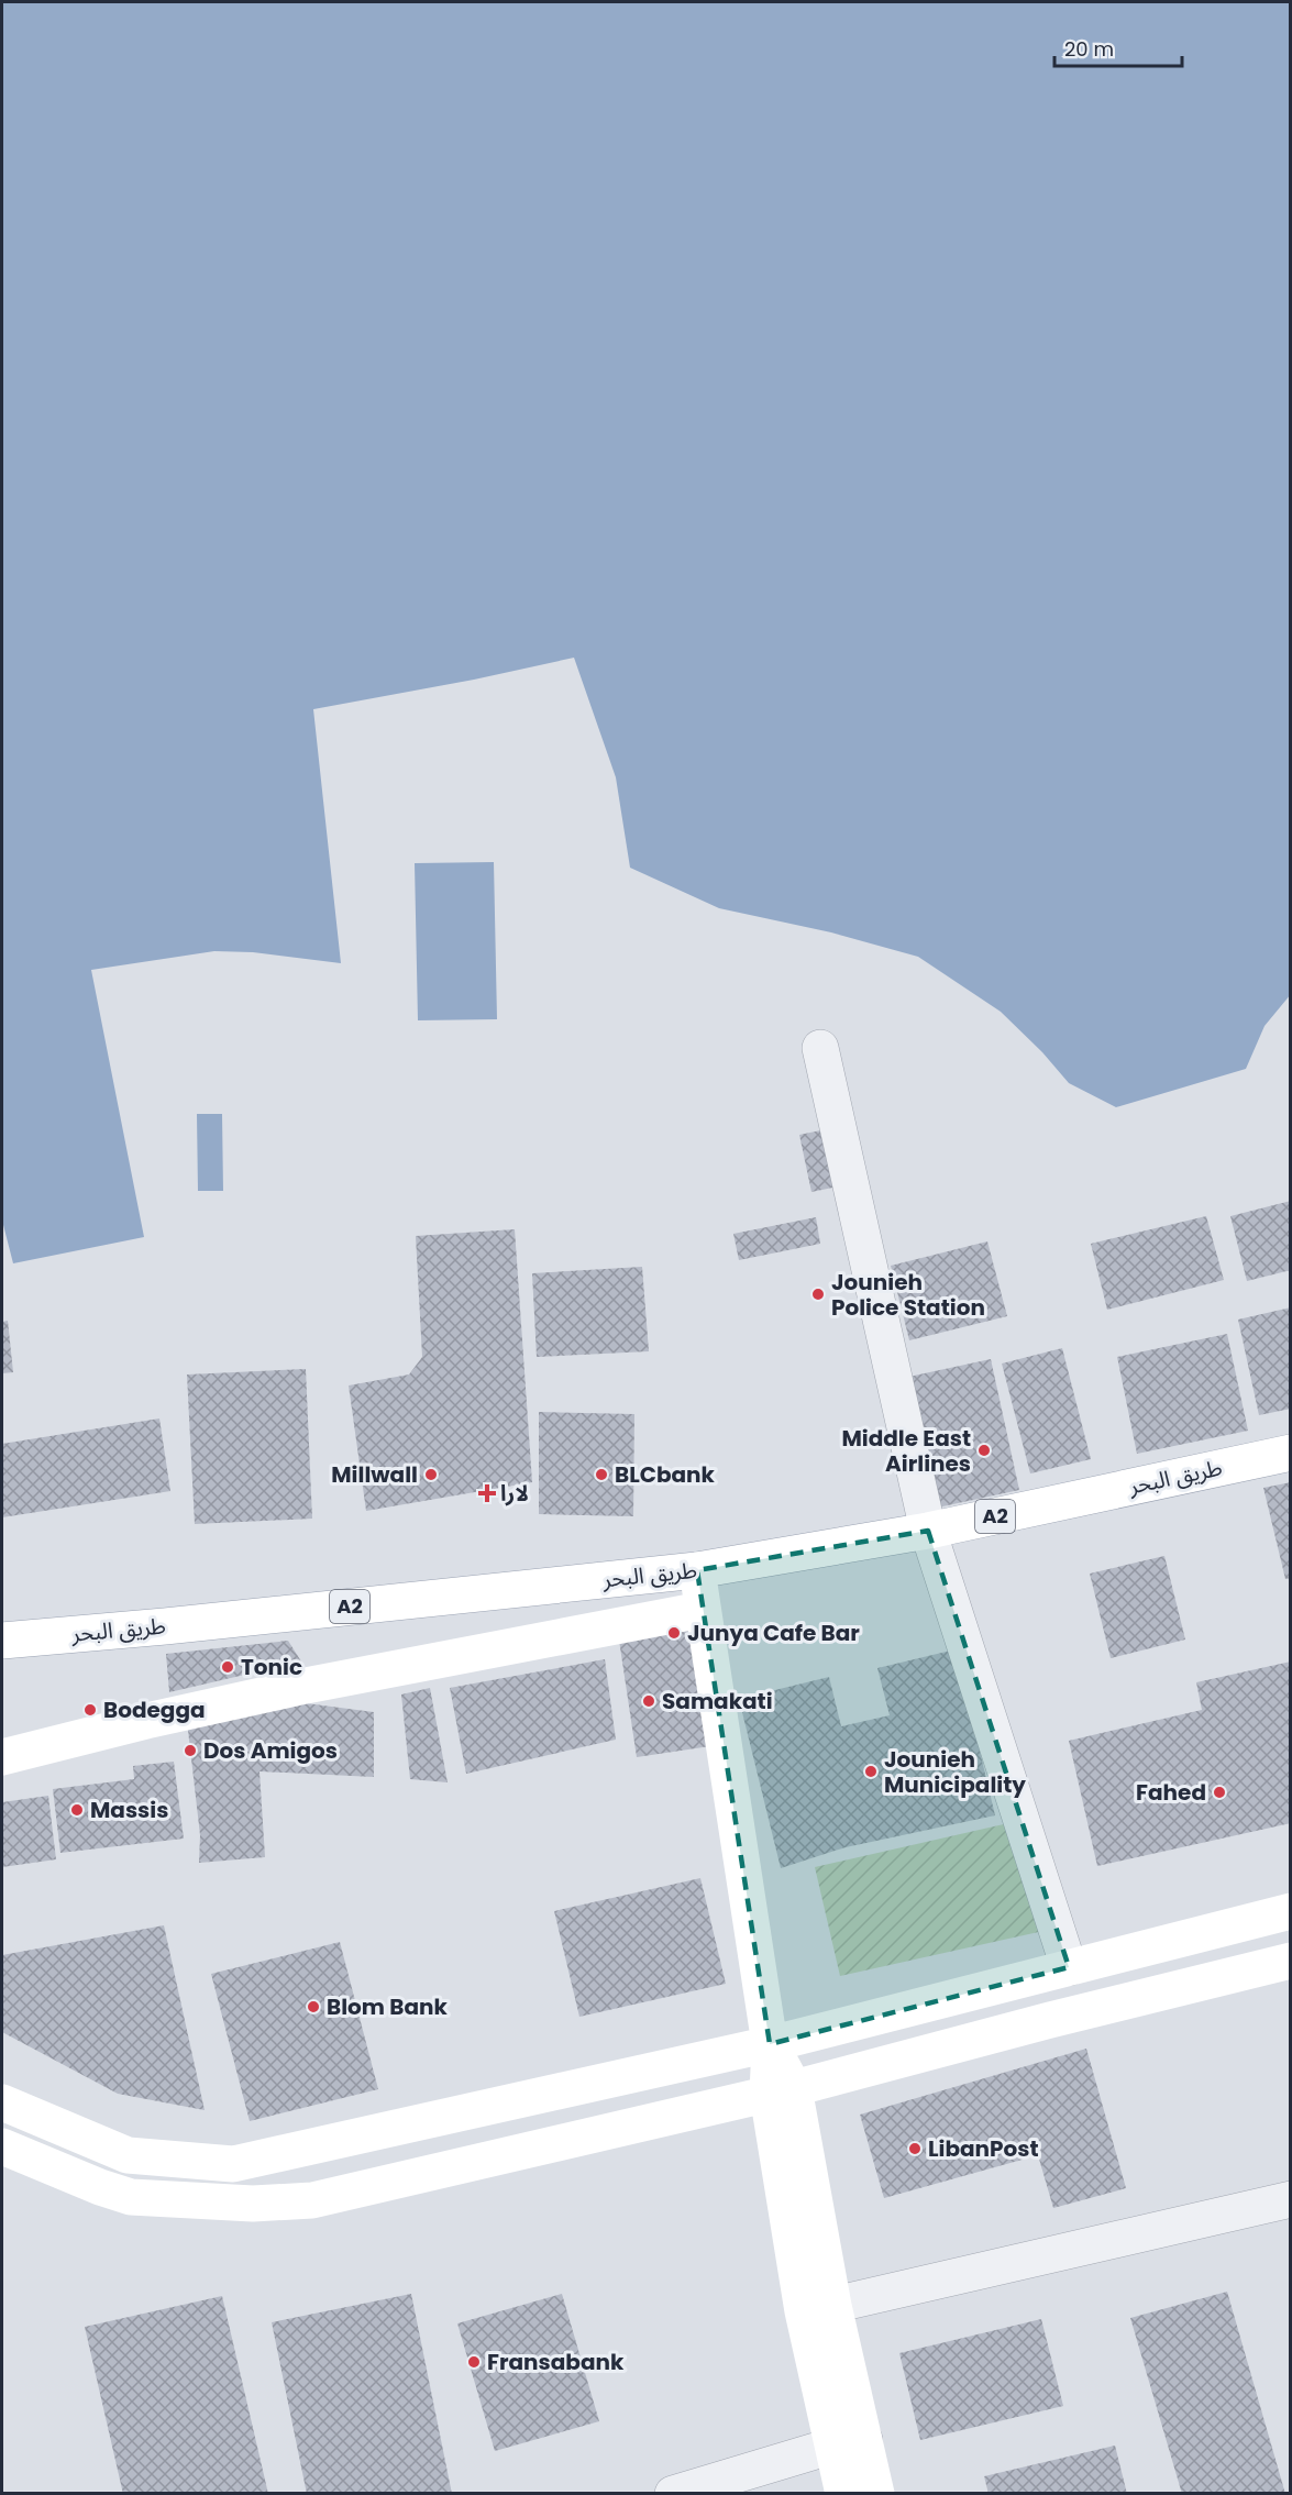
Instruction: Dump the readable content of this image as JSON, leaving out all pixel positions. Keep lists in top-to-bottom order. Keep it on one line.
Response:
{"streets":{"main road":["طريق البحر","A2"]},"places":{"other":["Jounieh Police Station","Middle East Airlines","Millwall","BLCbank","Junya Cafe Bar","Tonic","Samakati","Bodegga","Dos Amigos","Jounieh Municipality","Fahed","Massis","Blom Bank","LibanPost","Fransabank"],"health":["لارا"]},"scale_bar":"20 m"}
